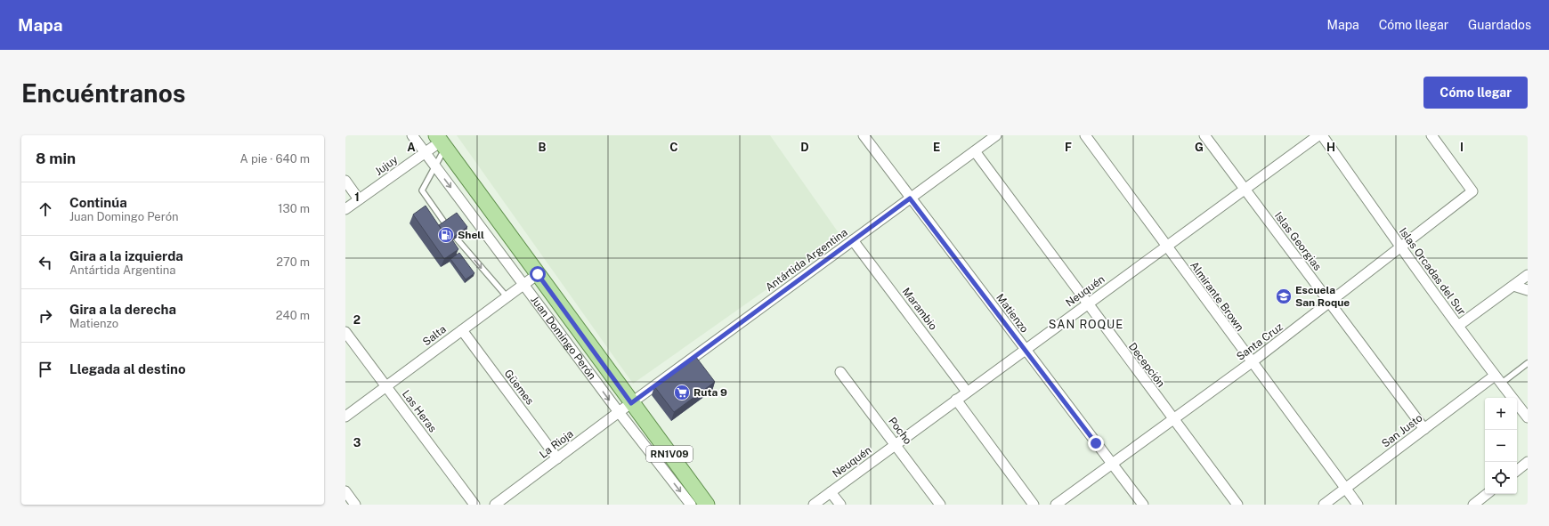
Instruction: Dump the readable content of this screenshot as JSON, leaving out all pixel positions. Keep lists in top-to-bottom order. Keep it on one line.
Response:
{"streets":{"main road":["Juan Domingo Perón","RN1V09"],"street":["Jujuy","Islas Georgias","Antártida Argentina","Islas Orcadas del Sur","Neuquén","Almirante Brown","Marambio","Matienzo","Salta","Santa Cruz","Decepción","Güemes","Las Heras","Pocho","San Justo","La Rioja"]},"crossings":[["Jujuy","Juan Domingo Perón"],["Islas Georgias","Neuquén"],["Islas Georgias","Santa Cruz"],["Islas Georgias","San Justo"],["Antártida Argentina","Marambio"],["Antártida Argentina","Matienzo"],["Antártida Argentina","Juan Domingo Perón"],["Antártida Argentina","Decepción"],["Antártida Argentina","La Rioja"],["Islas Orcadas del Sur","Santa Cruz"],["Islas Orcadas del Sur","San Justo"],["Neuquén","Almirante Brown"],["Neuquén","Marambio"],["Neuquén","Matienzo"],["Neuquén","Decepción"],["Neuquén","Pocho"],["Almirante Brown","Santa Cruz"],["Almirante Brown","San Justo"],["Matienzo","Santa Cruz"],["Salta","Juan Domingo Perón"],["Salta","Güemes"],["Salta","Las Heras"],["Juan Domingo Perón","La Rioja"],["Santa Cruz","Decepción"],["Güemes","La Rioja"]],"one_way":["Juan Domingo Perón"],"districts":["SAN ROQUE"],"places":{"fuel station":["Shell"],"school or university":["Escuela San Roque"],"supermarket":["Ruta 9"]},"page":{"header":"Mapa","nav":["Mapa","Cómo llegar","Guardados"],"buttons":"Cómo llegar","title":"Encuéntranos","heading":["8 min","A pie · 640 m"],"list":[["Continúa","Juan Domingo Perón","130 m"],["Gira a la izquierda","Antártida Argentina","270 m"],["Gira a la derecha","Matienzo","240 m"],"Llegada al destino"],"map_buttons":["+","−"]},"grid":{"columns":["A","B","C","D","E","F","G","H","I"],"rows":["1","2","3"]}}
